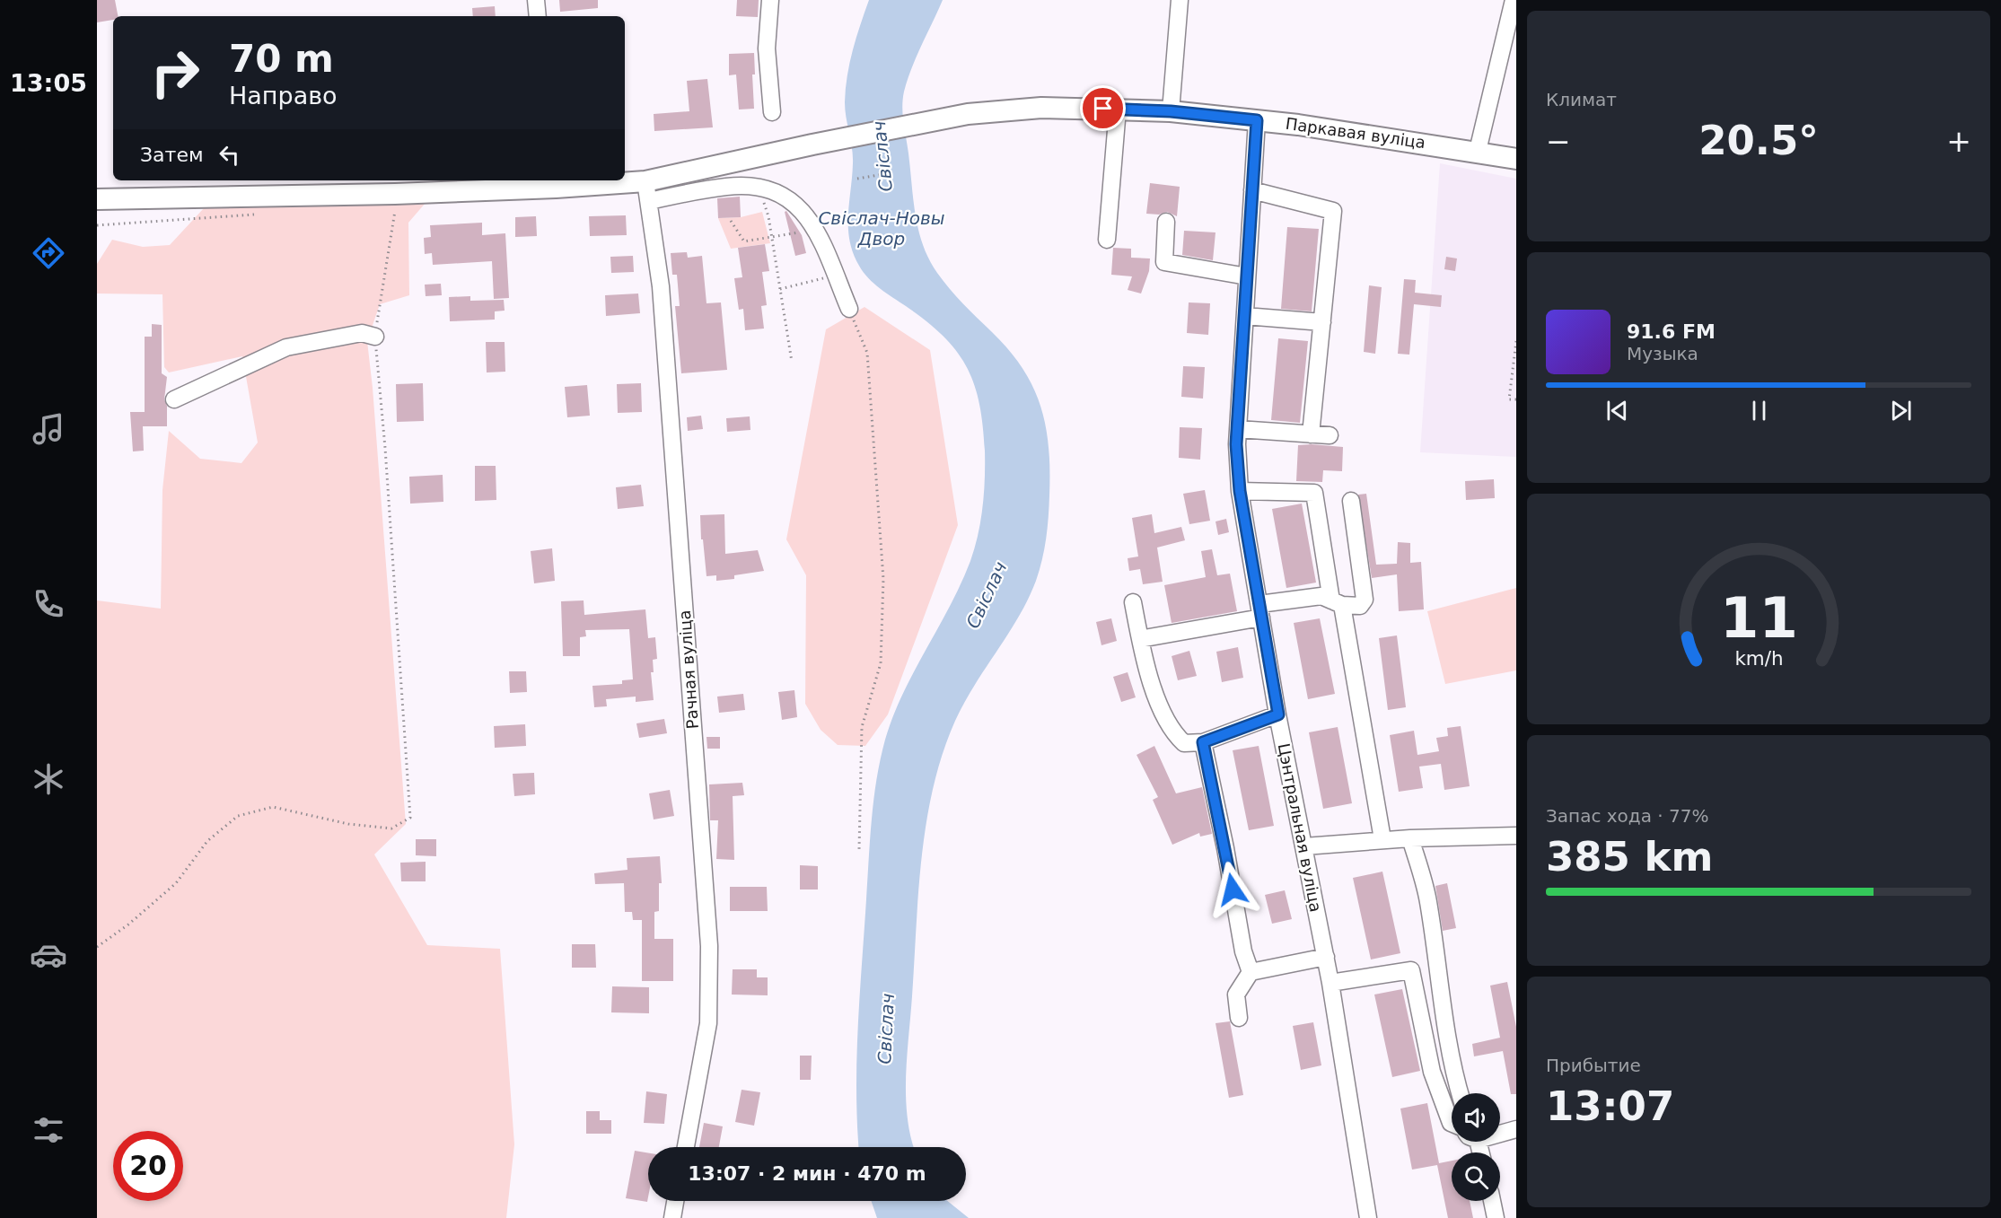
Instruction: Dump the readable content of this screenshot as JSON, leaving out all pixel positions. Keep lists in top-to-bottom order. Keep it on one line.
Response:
{"streets":{"main road":["Паркавая вуліца"],"street":["Рачная вуліца","Цэнтральная вуліца"]},"crossings":[["Паркавая вуліца","Рачная вуліца"],["Паркавая вуліца","Цэнтральная вуліца"]],"water":["Свіслач","Свіслач-Новы Двор"],"page":{"tabs":"13:05","tile":["Климат",["Запас хода · 77%","385 km"],["Прибытие","13:07"]],"turn":["70 m","Направо"],"heat":["−","20.5°","+"],"then":"Затем","song":["91.6 FM","Музыка"],"limit":"20","trip":"13:07 · 2 мин · 470 m","gauge":["11","km/h"]}}
